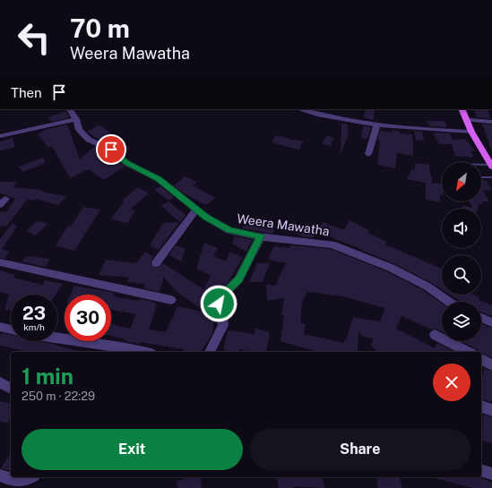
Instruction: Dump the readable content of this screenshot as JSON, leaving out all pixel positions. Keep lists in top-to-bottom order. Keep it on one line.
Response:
{"streets":{"street":["Weera Mawatha"]},"north":"bottom left","page":{"turn":["70 m","Weera Mawatha"],"then":"Then","speed":"23 km/h","limit":"30","heading":["1 min","250 m · 22:29"],"buttons":["Exit","Share"]}}
